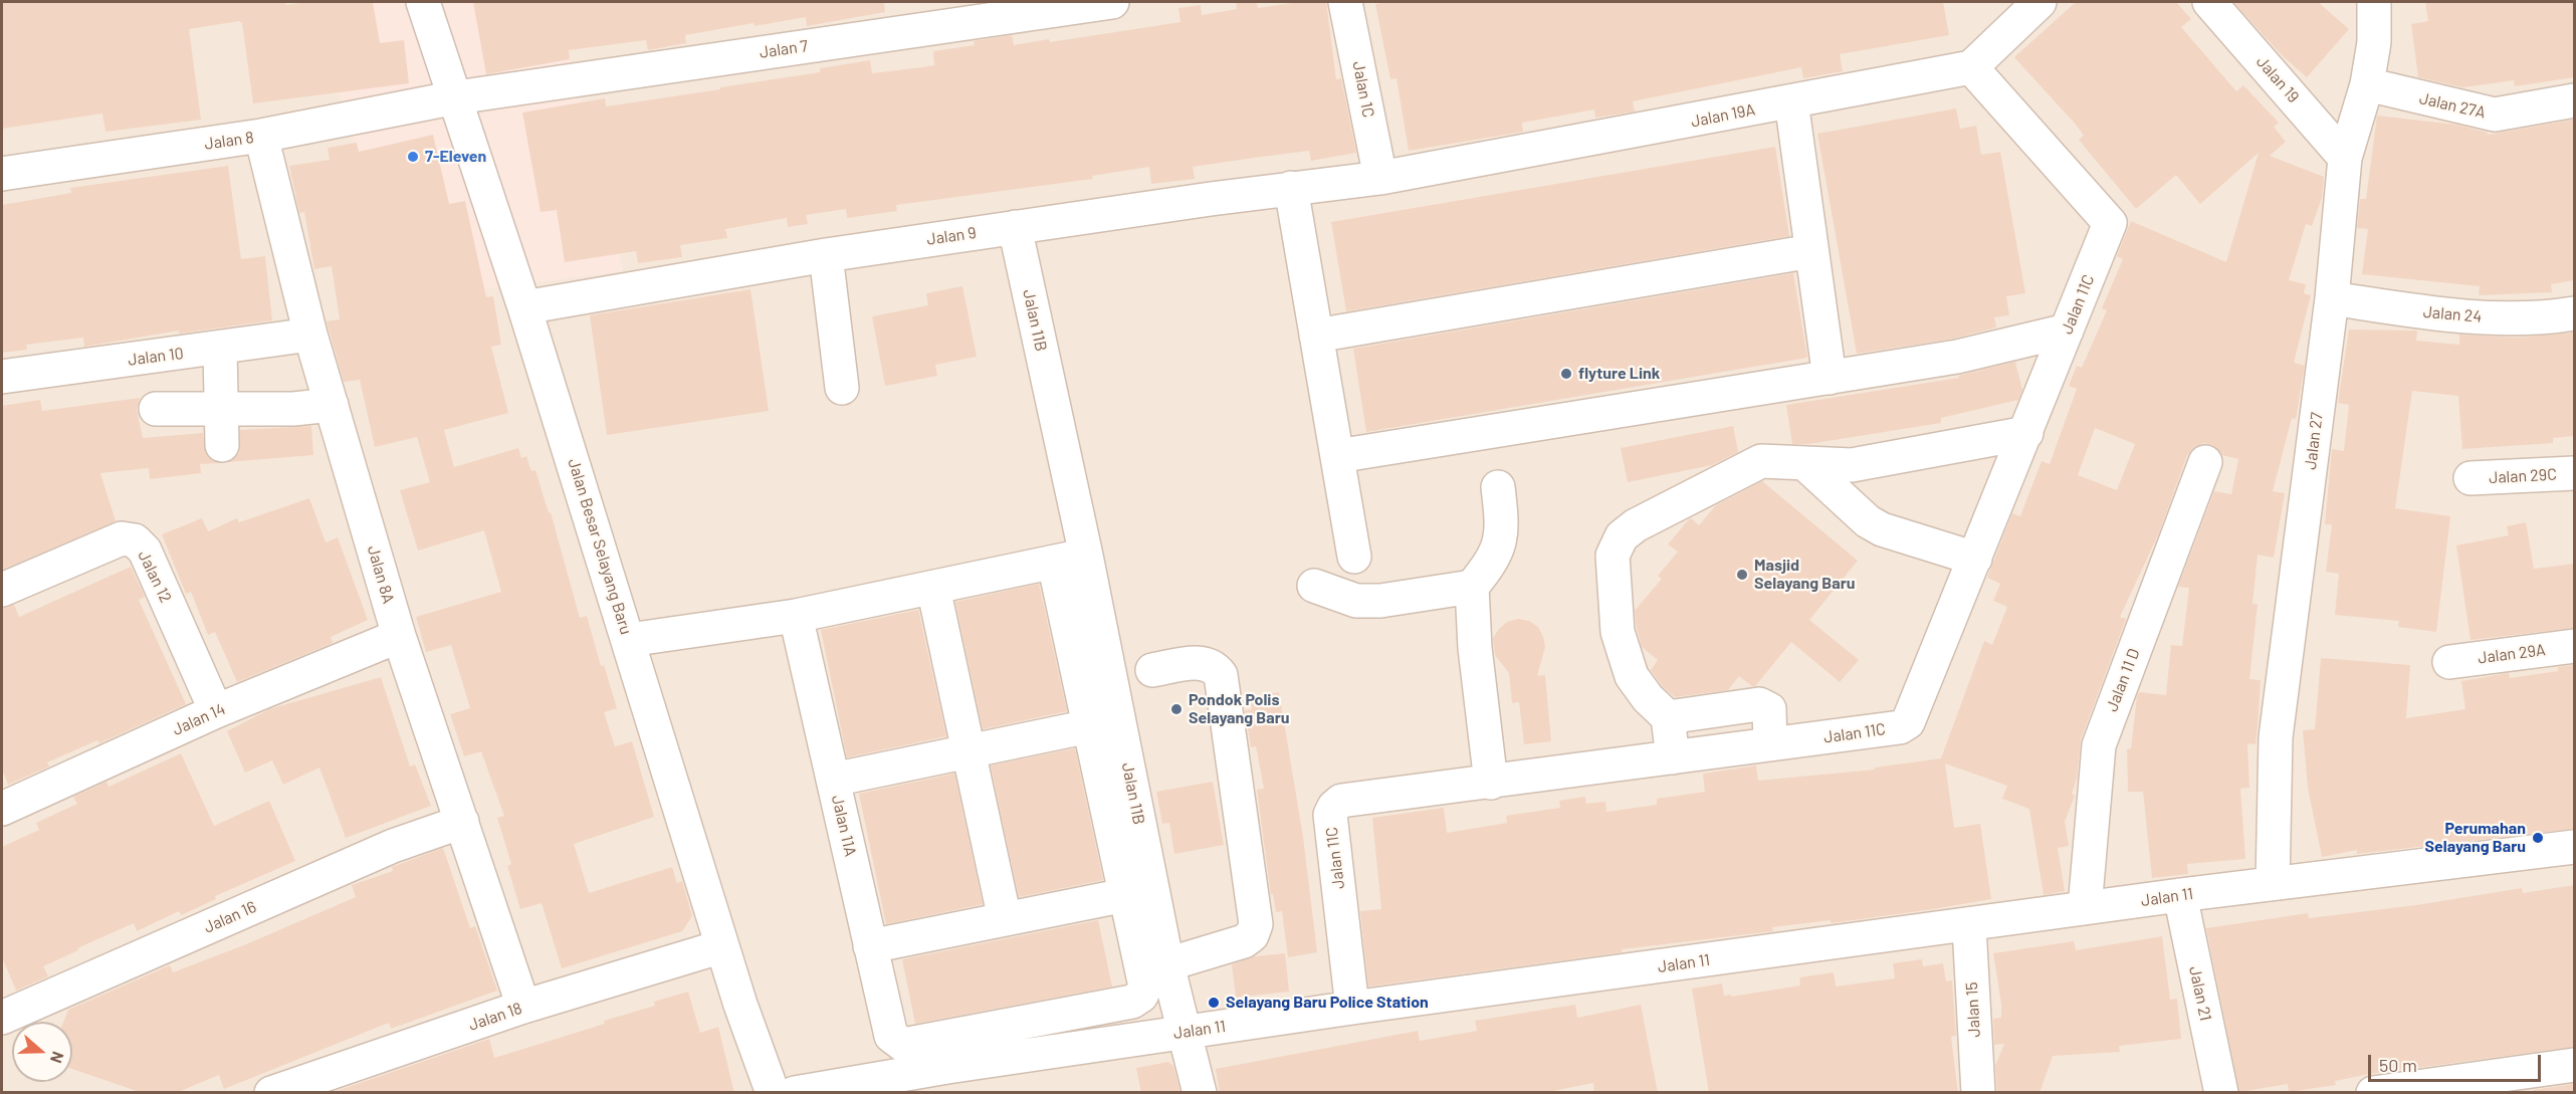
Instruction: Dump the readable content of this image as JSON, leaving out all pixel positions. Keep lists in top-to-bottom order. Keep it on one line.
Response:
{"streets":{"street":["Jalan 7","Jalan 19","Jalan 1C","Jalan 27A","Jalan 19A","Jalan 8","Jalan 9","Jalan 11C","Jalan 24","Jalan 11B","Jalan 10","Jalan 27","Jalan 29C","Jalan Besar Selayang Baru","Jalan 8A","Jalan 12","Jalan 29A","Jalan 11 D","Jalan 14","Jalan 11A","Jalan 11","Jalan 16","Jalan 21","Jalan 15","Jalan 18"]},"crossings":[["Jalan 7","Jalan 8"],["Jalan 7","Jalan Besar Selayang Baru"],["Jalan 19","Jalan 27"],["Jalan 1C","Jalan 19A"],["Jalan 1C","Jalan 9"],["Jalan 27A","Jalan 27"],["Jalan 19A","Jalan 9"],["Jalan 19A","Jalan 11C"],["Jalan 8","Jalan Besar Selayang Baru"],["Jalan 8","Jalan 8A"],["Jalan 9","Jalan 11B"],["Jalan 9","Jalan Besar Selayang Baru"],["Jalan 11C","Jalan 11"],["Jalan 24","Jalan 27"],["Jalan 11B","Jalan 11"],["Jalan 10","Jalan 8A"],["Jalan 27","Jalan 11"],["Jalan Besar Selayang Baru","Jalan 18"],["Jalan 8A","Jalan 14"],["Jalan 8A","Jalan 16"],["Jalan 8A","Jalan 18"],["Jalan 12","Jalan 14"],["Jalan 11 D","Jalan 11"],["Jalan 11A","Jalan 11"],["Jalan 11","Jalan 21"],["Jalan 11","Jalan 15"]],"places":["7-Eleven","flyture Link","Masjid Selayang Baru","Pondok Polis Selayang Baru","Perumahan Selayang Baru","Selayang Baru Police Station"],"scale_bar":"50 m","north":"right"}
